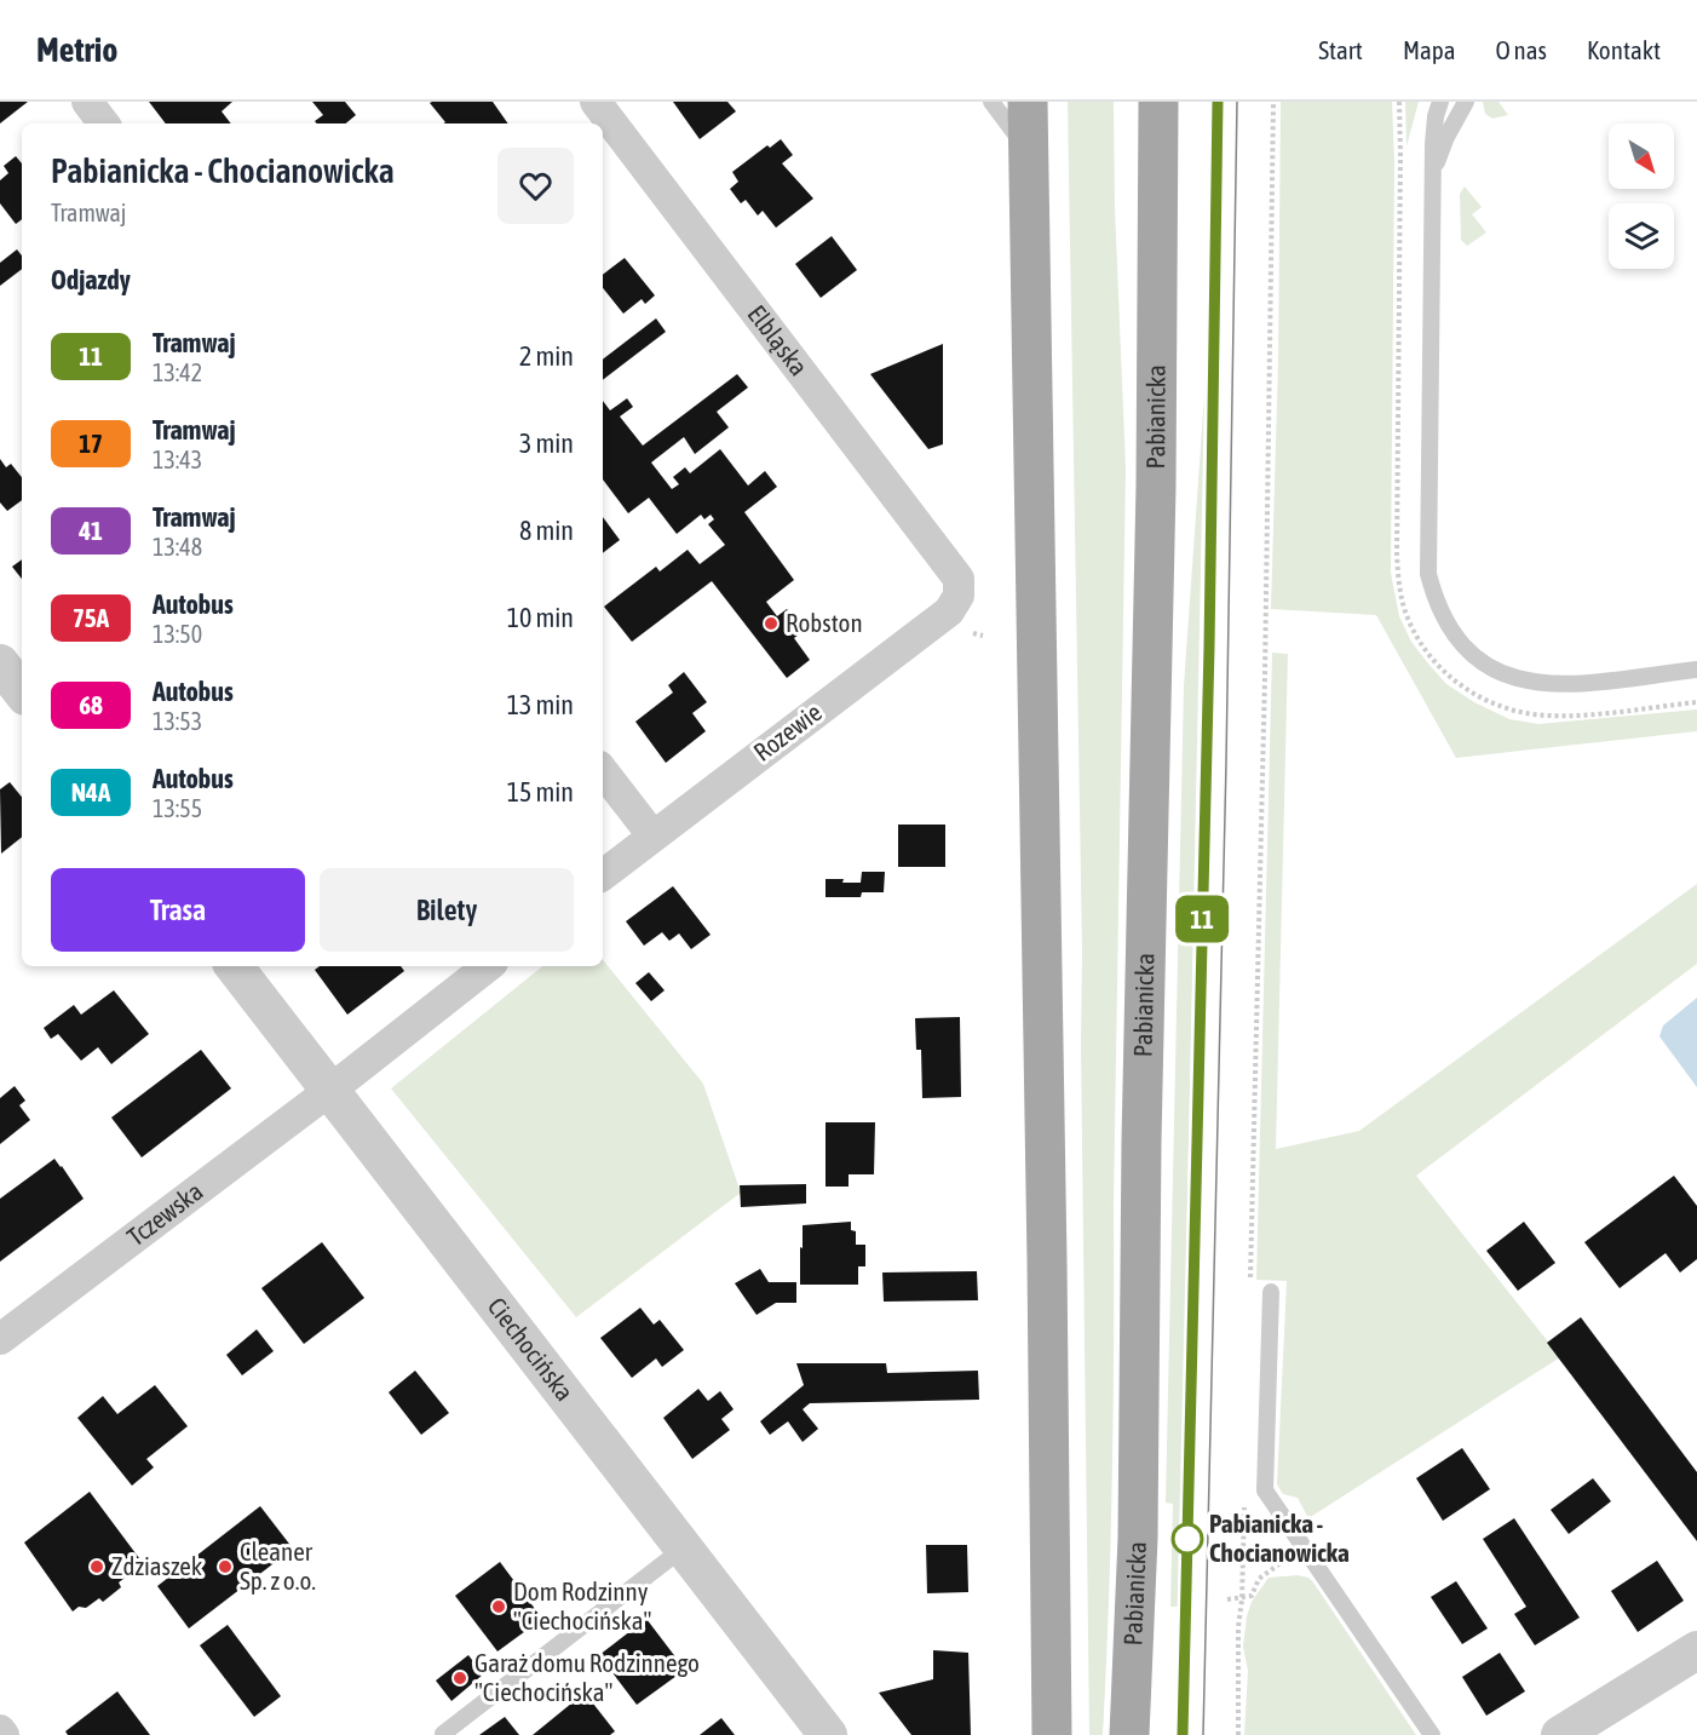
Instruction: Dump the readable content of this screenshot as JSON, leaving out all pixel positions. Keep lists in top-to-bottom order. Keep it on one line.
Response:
{"streets":{"main road":["Pabianicka"],"street":["Elbląska","Rozewie","Tczewska","Ciechocińska"]},"crossings":[["Elbląska","Rozewie"],["Tczewska","Ciechocińska"]],"places":["Robston","Pabianicka - Chocianowicka","Zdziaszek","Cleaner Sp. z o.o.","Dom Rodzinny \"Ciechocińska\"","Garaż domu Rodzinnego \"Ciechocińska\""],"lines":["tram line 11"],"north":"bottom right","page":{"header":"Metrio","nav":["Start","Mapa","O nas","Kontakt"],"on_map":"11","heading":[["Pabianicka - Chocianowicka","Tramwaj"],"Odjazdy"],"list":[{"mark":"11","name":"Tramwaj","note":"13:42","value":"2 min"},{"mark":"17","name":"Tramwaj","note":"13:43","value":"3 min"},{"mark":"41","name":"Tramwaj","note":"13:48","value":"8 min"},{"mark":"75A","name":"Autobus","note":"13:50","value":"10 min"},{"mark":"68","name":"Autobus","note":"13:53","value":"13 min"},{"mark":"N4A","name":"Autobus","note":"13:55","value":"15 min"}],"buttons":["Trasa","Bilety"]}}
